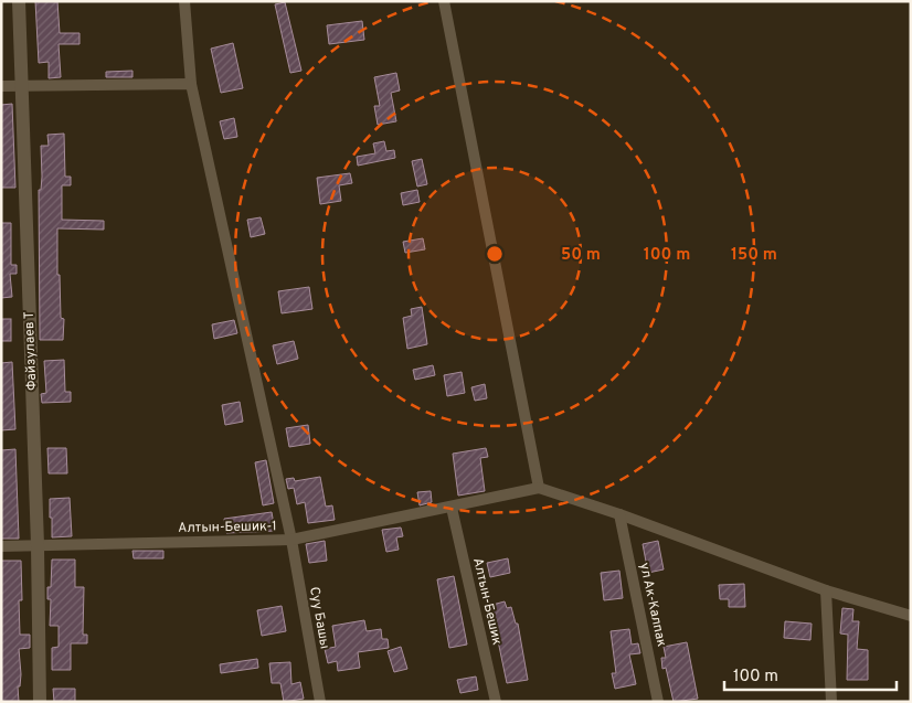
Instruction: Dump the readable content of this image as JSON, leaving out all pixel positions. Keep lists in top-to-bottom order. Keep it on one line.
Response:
{"streets":{"street":["Файзулаев Т","Алтын-Бешик-1","Алтын-Бешик","ул Ак-Калпак","Суу Башы"]},"crossings":[["Файзулаев Т","Алтын-Бешик-1"],["Алтын-Бешик-1","Алтын-Бешик"],["Алтын-Бешик-1","Суу Башы"]],"scale_bar":"100 m","rings":["50 m","100 m","150 m"]}
